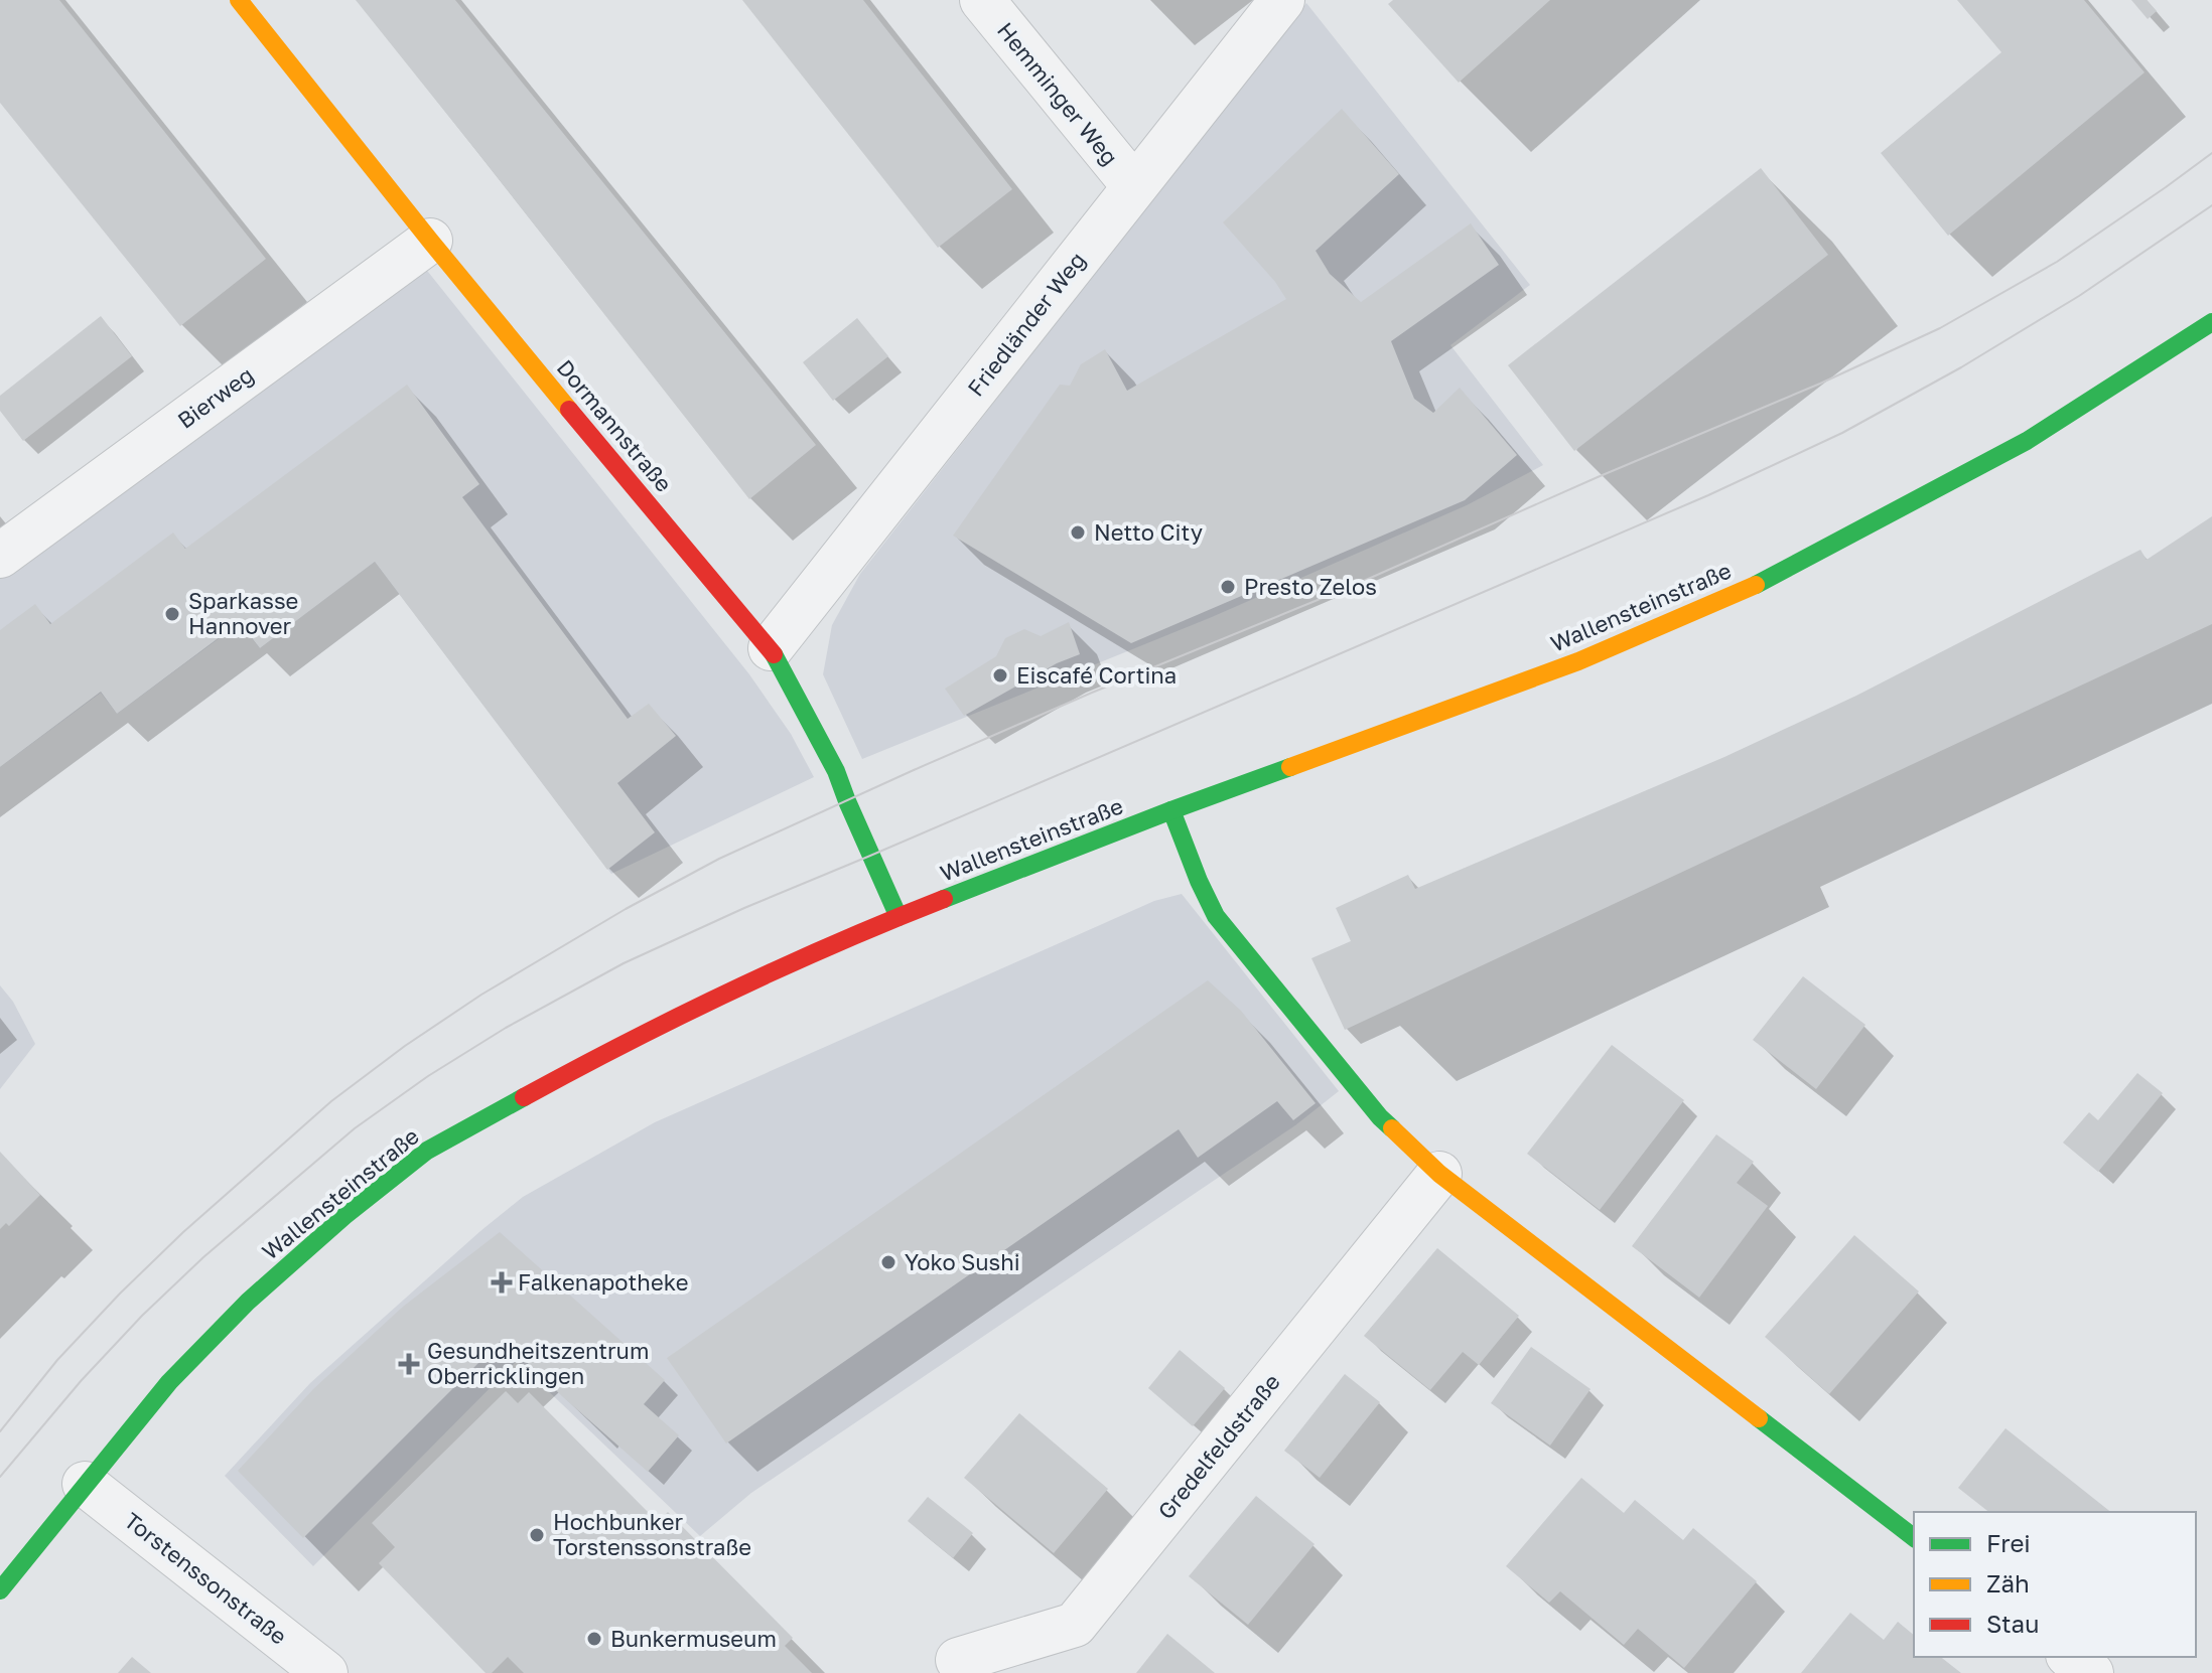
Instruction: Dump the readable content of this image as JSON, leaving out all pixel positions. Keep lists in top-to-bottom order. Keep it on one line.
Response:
{"streets":{"street":["Hemminger Weg","Friedländer Weg","Bierweg","Dormannstraße","Wallensteinstraße","Gredelfeldstraße","Torstenssonstraße"]},"crossings":[["Hemminger Weg","Friedländer Weg"],["Friedländer Weg","Dormannstraße"],["Bierweg","Dormannstraße"],["Dormannstraße","Wallensteinstraße"],["Wallensteinstraße","Torstenssonstraße"]],"places":{"other":["Netto City","Presto Zelos","Sparkasse Hannover","Eiscafé Cortina","Yoko Sushi","Hochbunker Torstenssonstraße","Bunkermuseum"],"health":["Falkenapotheke","Gesundheitszentrum Oberricklingen"]},"legend":["Frei","Zäh","Stau"]}
